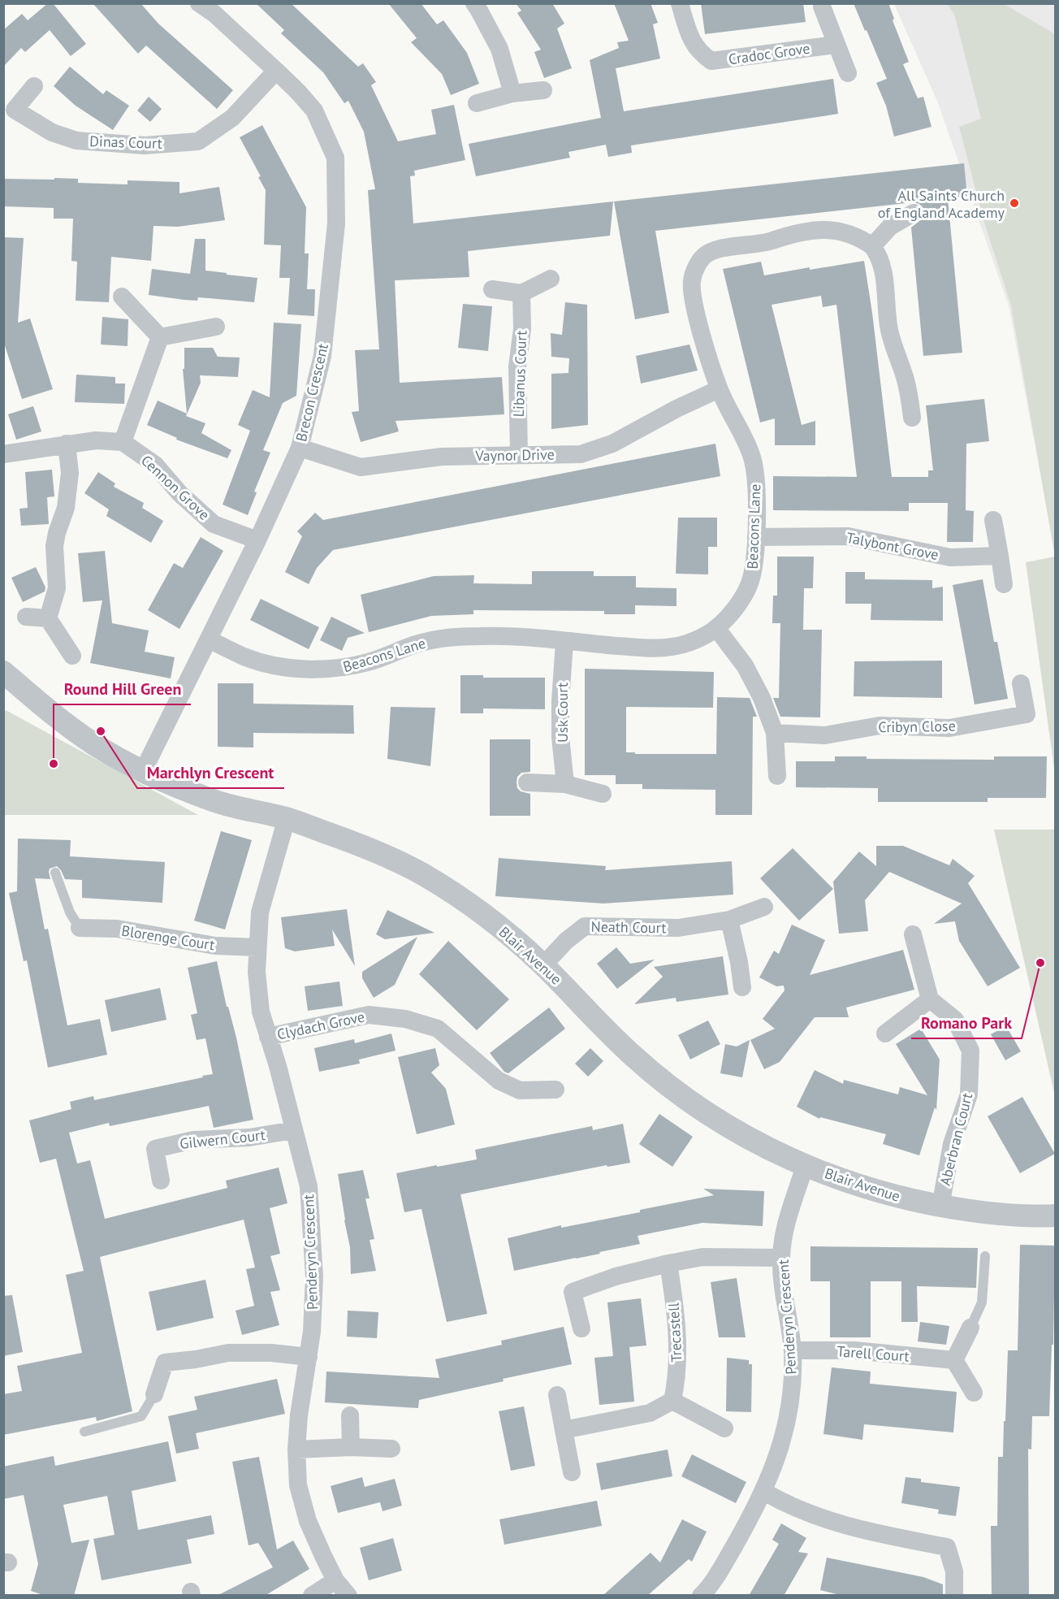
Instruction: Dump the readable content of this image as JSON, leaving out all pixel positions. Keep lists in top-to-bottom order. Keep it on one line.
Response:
{"streets":{"street":["Cradoc Grove","Dinas Court","Libanus Court","Brecon Crescent","Vaynor Drive","Cennon Grove","Beacons Lane","Talybont Grove","Usk Court","Cribyn Close","Neath Court","Blorenge Court","Blair Avenue","Clydach Grove","Gilwern Court","Aberbran Court","Penderyn Crescent","Trecastell","Tarell Court"]},"crossings":[["Dinas Court","Brecon Crescent"],["Libanus Court","Vaynor Drive"],["Brecon Crescent","Vaynor Drive"],["Brecon Crescent","Cennon Grove"],["Brecon Crescent","Beacons Lane"],["Brecon Crescent","Blair Avenue"],["Vaynor Drive","Beacons Lane"],["Beacons Lane","Talybont Grove"],["Beacons Lane","Usk Court"],["Neath Court","Blair Avenue"],["Blorenge Court","Penderyn Crescent"],["Blair Avenue","Aberbran Court"],["Blair Avenue","Penderyn Crescent"],["Clydach Grove","Penderyn Crescent"],["Gilwern Court","Penderyn Crescent"],["Penderyn Crescent","Tarell Court"]],"places":["All Saints Church of England Academy","Marchlyn Crescent","Round Hill Green","Romano Park"]}
